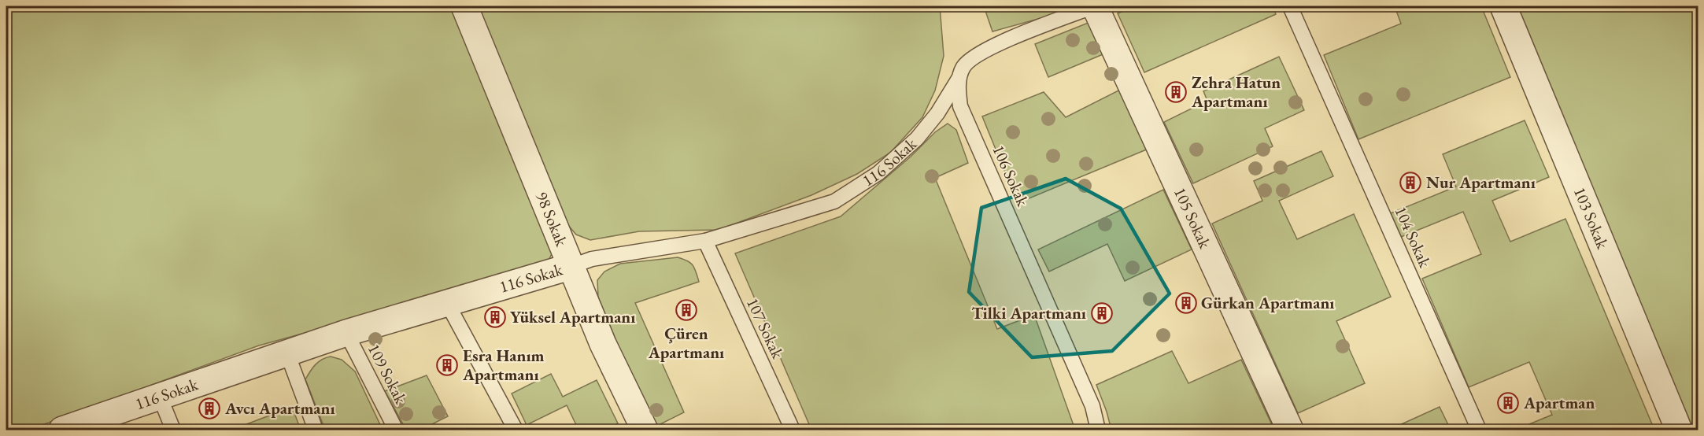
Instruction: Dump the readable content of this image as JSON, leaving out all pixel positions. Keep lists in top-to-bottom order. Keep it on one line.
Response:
{"streets":{"street":["116 Sokak","105 Sokak","103 Sokak","98 Sokak"],"lane":["106 Sokak","104 Sokak","107 Sokak","109 Sokak"]},"crossings":[["116 Sokak","106 Sokak"],["116 Sokak","98 Sokak"],["116 Sokak","107 Sokak"],["116 Sokak","109 Sokak"]],"places":{"building":["Zehra Hatun Apartmanı","Nur Apartmanı","Gürkan Apartmanı","Çüren Apartmanı","Tilki Apartmanı","Yüksel Apartmanı","Esra Hanım Apartmanı","Apartman","Avcı Apartmanı"]}}
